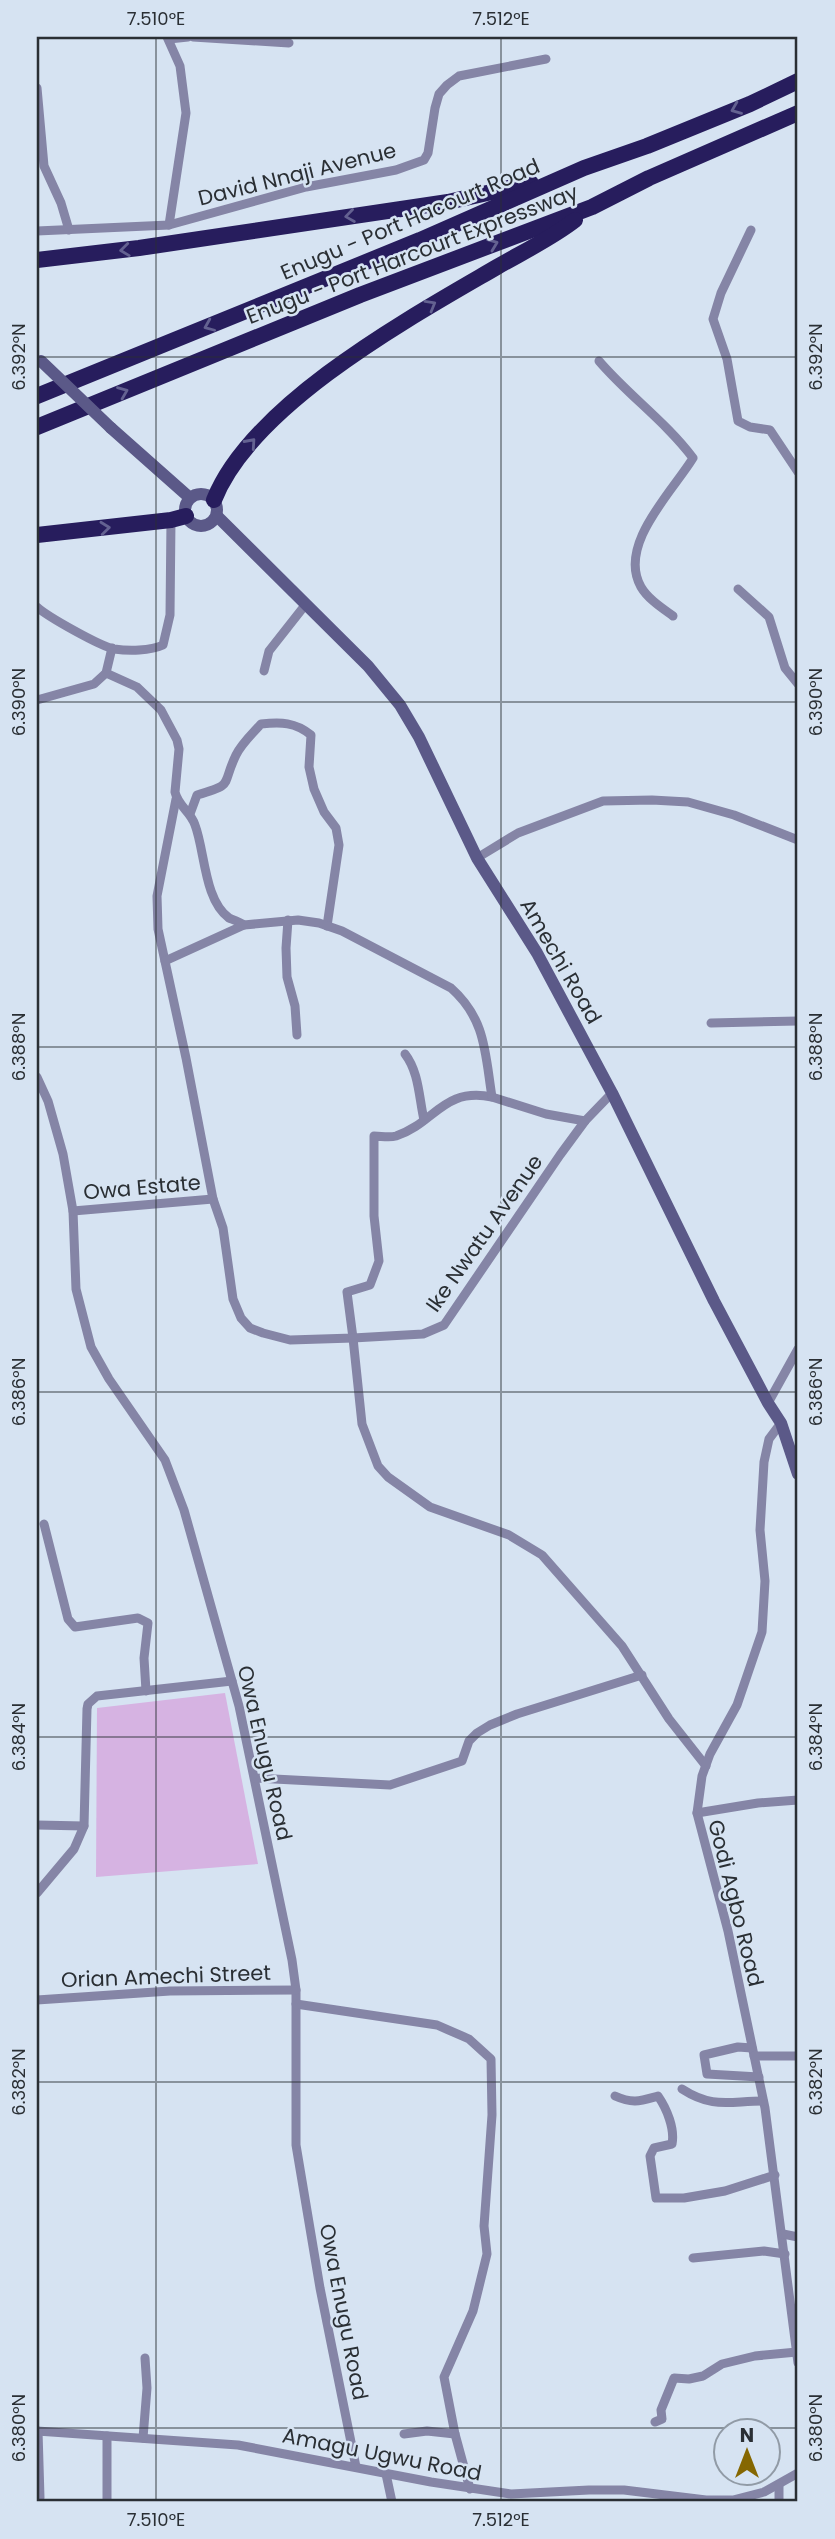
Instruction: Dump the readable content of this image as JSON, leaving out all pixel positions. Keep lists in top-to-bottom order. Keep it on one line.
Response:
{"streets":{"highway":["Enugu - Port Hacourt Road","Enugu - Port Harcourt Expressway"],"main road":["Amechi Road"],"street":["David Nnaji Avenue","Owa Estate","Ike Nwatu Avenue","Owa Enugu Road","Godi Agbo Road","Orian Amechi Street","Amagu Ugwu Road"]},"crossings":[["Amechi Road","Ike Nwatu Avenue"],["Amechi Road","Godi Agbo Road"],["Owa Estate","Ike Nwatu Avenue"],["Owa Estate","Owa Enugu Road"],["Owa Enugu Road","Orian Amechi Street"],["Owa Enugu Road","Amagu Ugwu Road"]],"north":"top","coordinates":["7.510°E","7.512°E","6.392°N","6.390°N","6.388°N","6.386°N","6.384°N","6.382°N","6.380°N"]}
